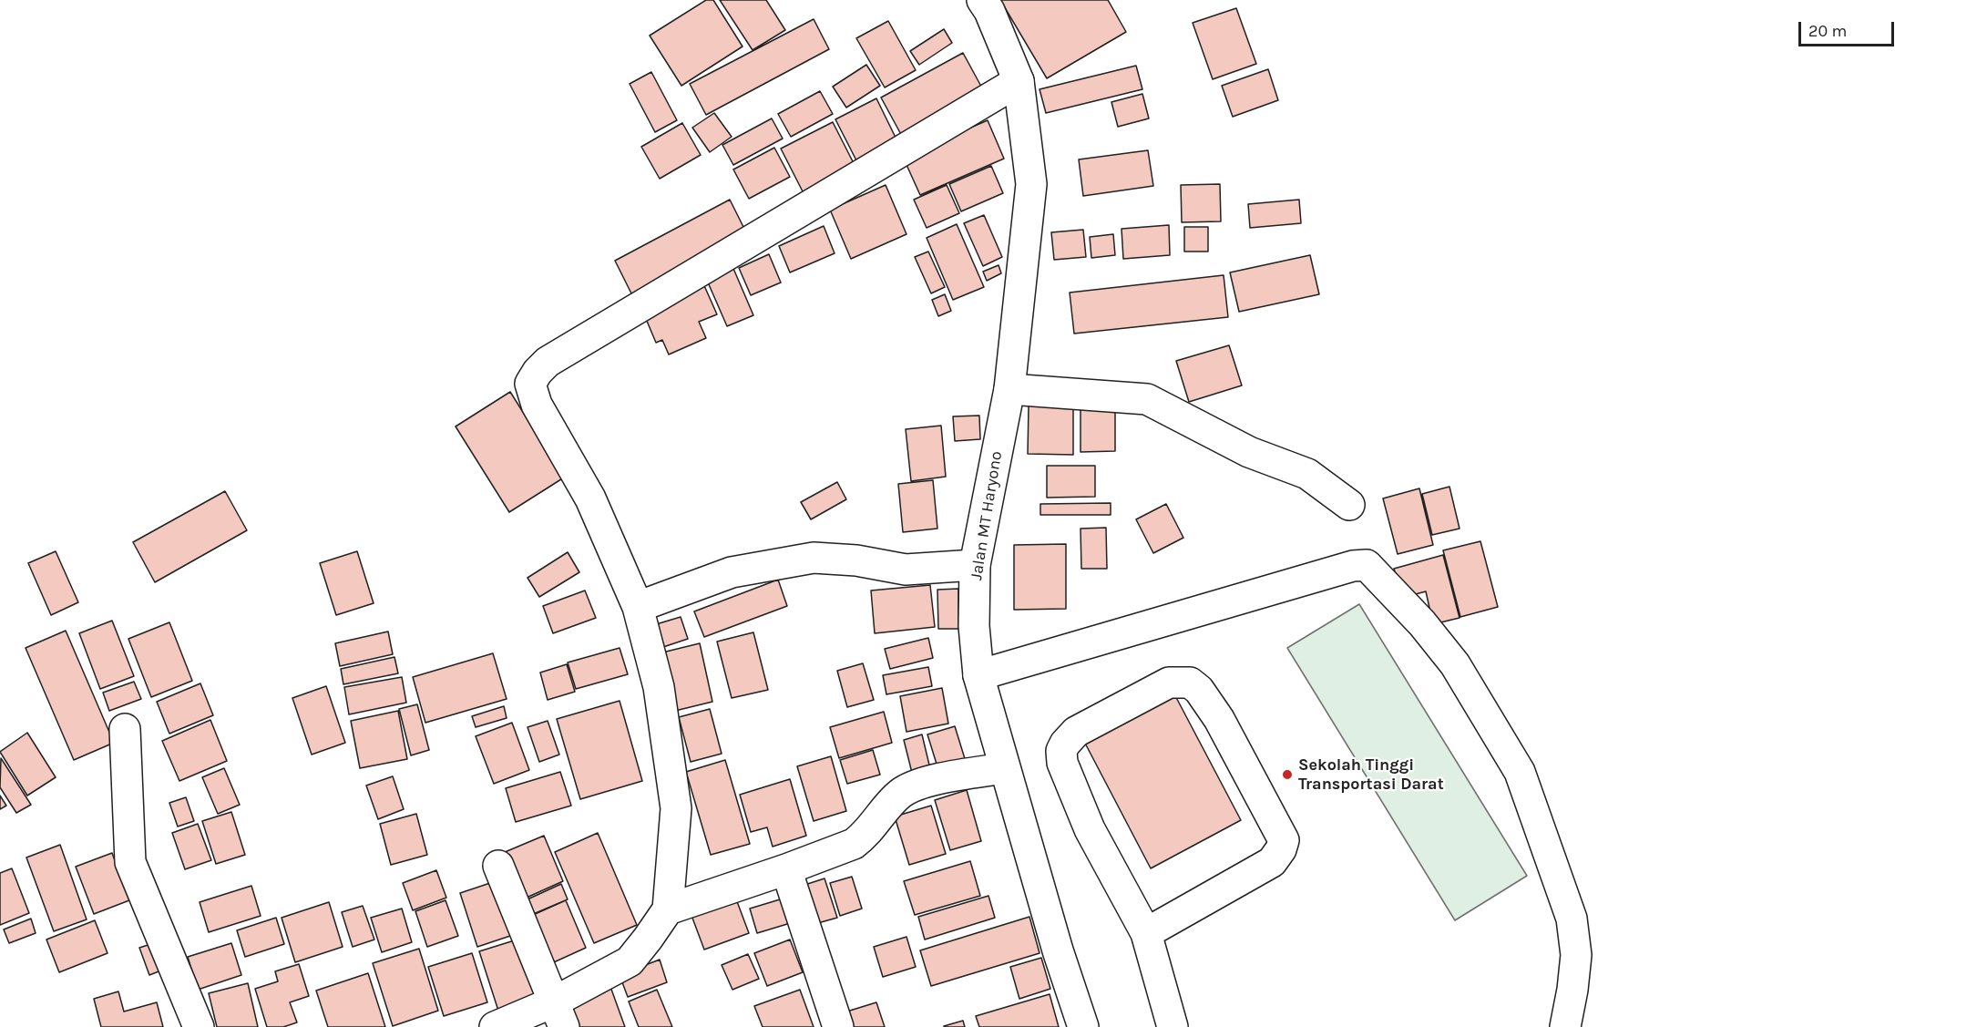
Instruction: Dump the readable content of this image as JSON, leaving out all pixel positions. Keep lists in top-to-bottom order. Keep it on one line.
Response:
{"streets":{"street":["Jalan MT Haryono"]},"places":["Sekolah Tinggi Transportasi Darat"],"scale_bar":"20 m"}
